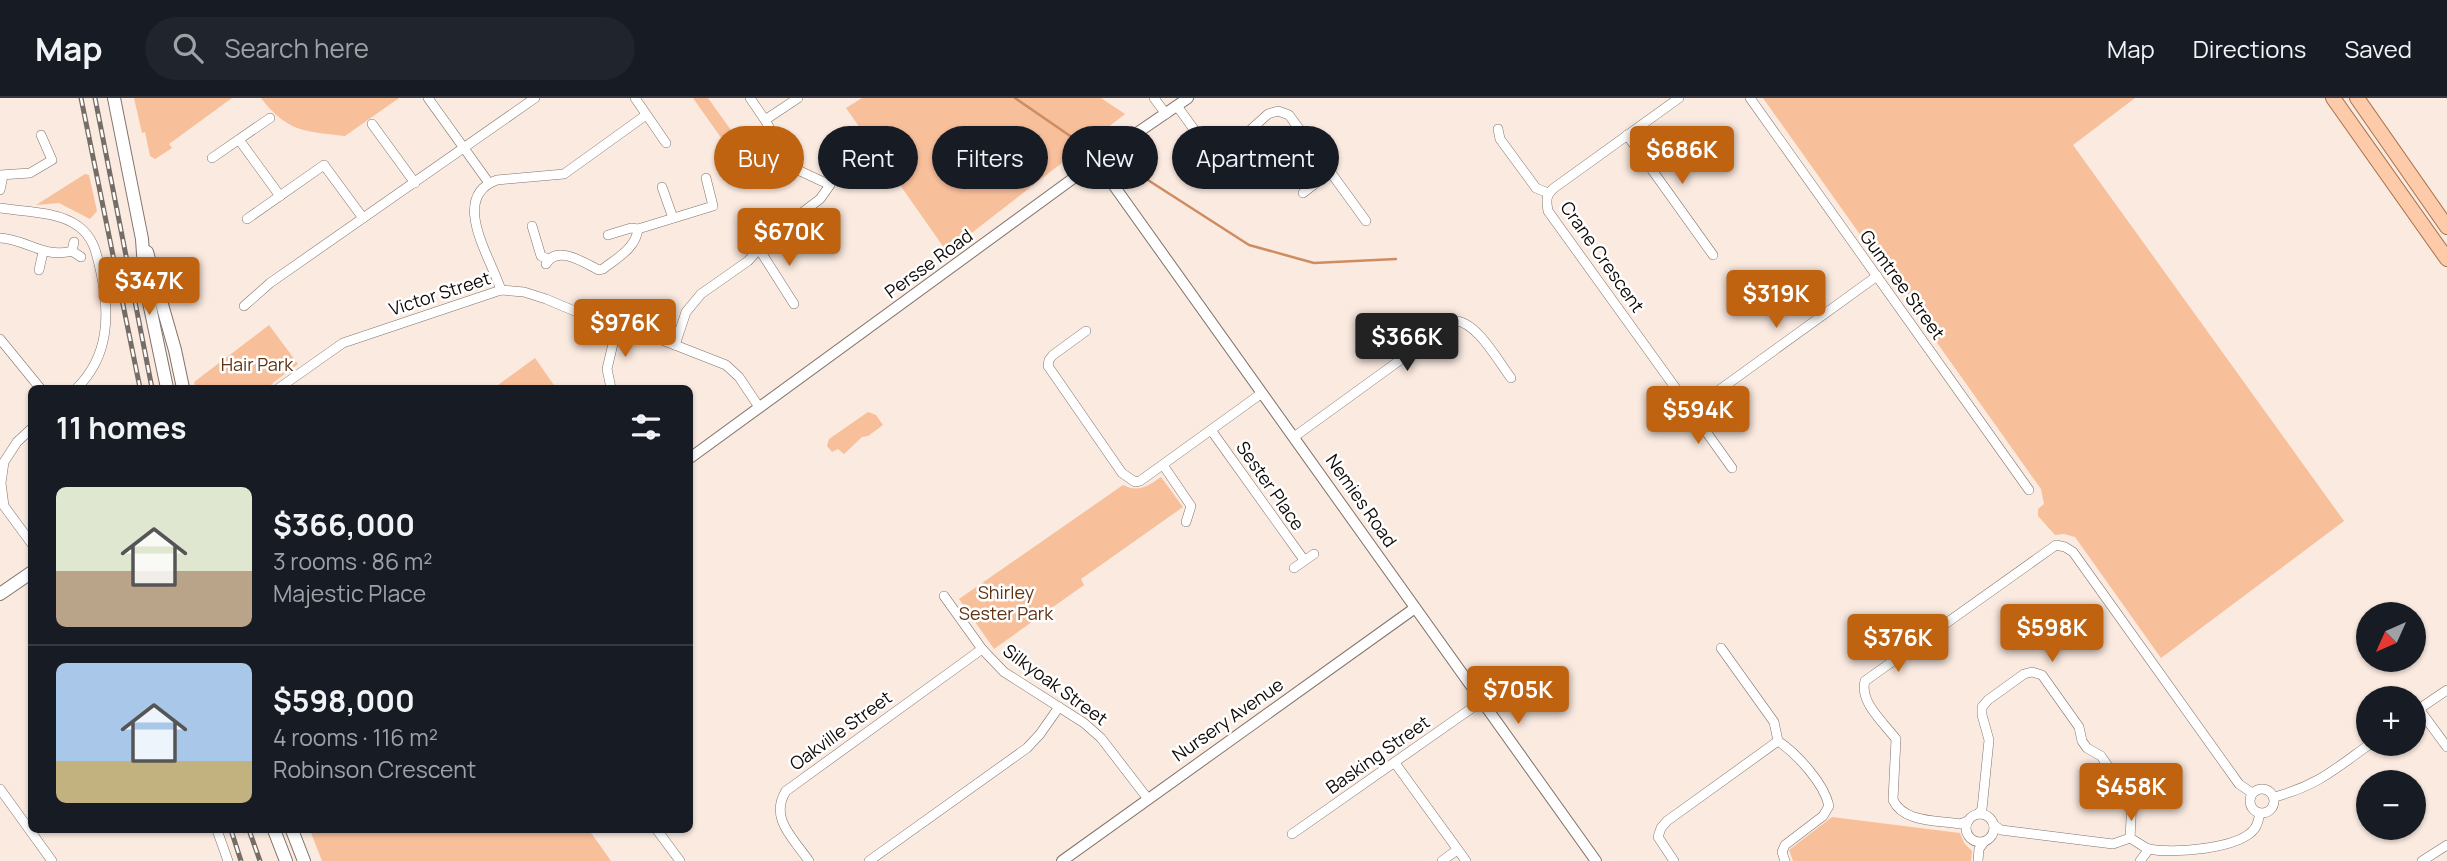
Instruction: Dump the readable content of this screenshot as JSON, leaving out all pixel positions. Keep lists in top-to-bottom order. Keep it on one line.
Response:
{"streets":{"street":["Crane Crescent","Persse Road","Gumtree Street","Victor Street","Sester Place","Nemies Road","Silkyoak Street","Nursery Avenue","Oakville Street","Basking Street"]},"crossings":[["Persse Road","Victor Street"],["Nemies Road","Nursery Avenue"],["Nemies Road","Basking Street"],["Silkyoak Street","Nursery Avenue"],["Silkyoak Street","Oakville Street"]],"parks":["Hair Park","Shirley Sester Park"],"north":"bottom left","page":{"header":"Map","search":"Search here","nav":["Map","Directions","Saved"],"price":["$686K","$670K","$347K","$319K","$976K","$366K","$594K","$598K","$376K","$705K","$458K"],"chip":["Buy","Rent","Filters","New","Apartment"],"heading":"11 homes","list":[{"name":"$366,000","note":"3 rooms · 86 m² · Majestic Place"},{"name":"$598,000","note":"4 rooms · 116 m² · Robinson Crescent"}],"map_buttons":["+","−"]}}
